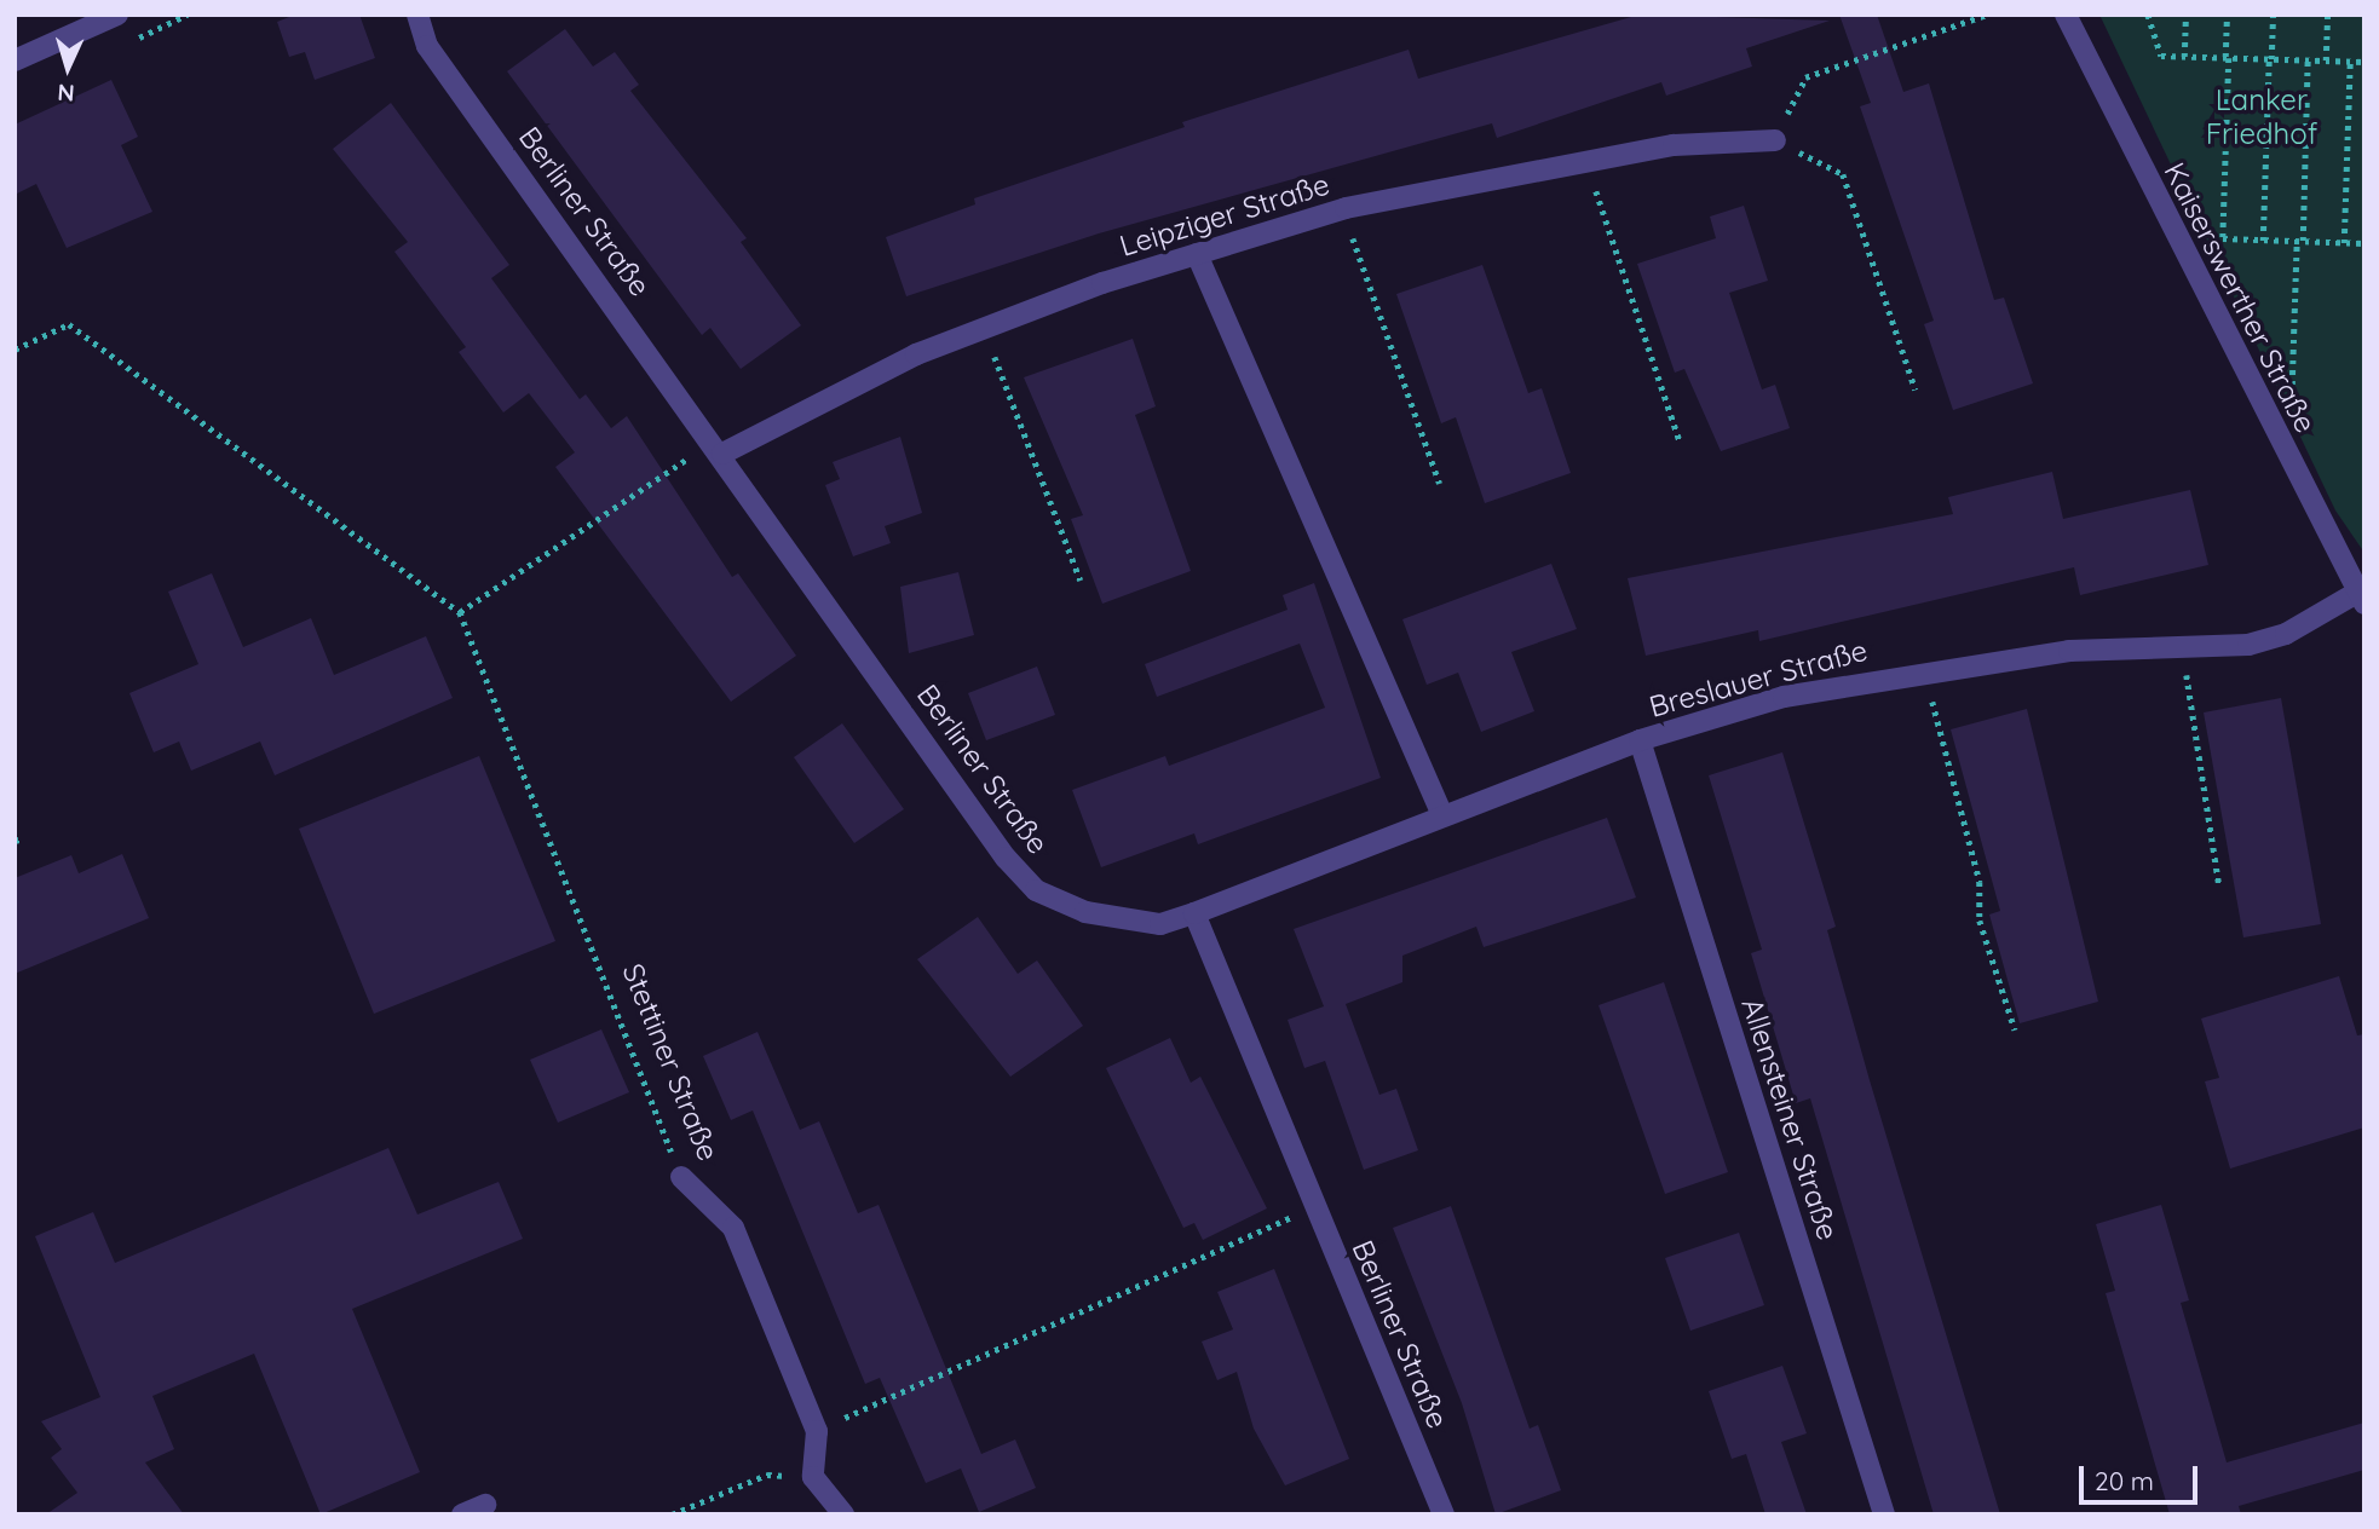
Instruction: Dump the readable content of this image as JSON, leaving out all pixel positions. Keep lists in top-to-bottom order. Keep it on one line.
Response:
{"streets":{"street":["Berliner Straße","Leipziger Straße","Kaiserswerther Straße","Breslauer Straße","Stettiner Straße","Allensteiner Straße"]},"crossings":[["Berliner Straße","Leipziger Straße"],["Berliner Straße","Breslauer Straße"],["Kaiserswerther Straße","Breslauer Straße"],["Breslauer Straße","Allensteiner Straße"]],"parks":["Lanker Friedhof"],"scale_bar":"20 m","north":"bottom"}
